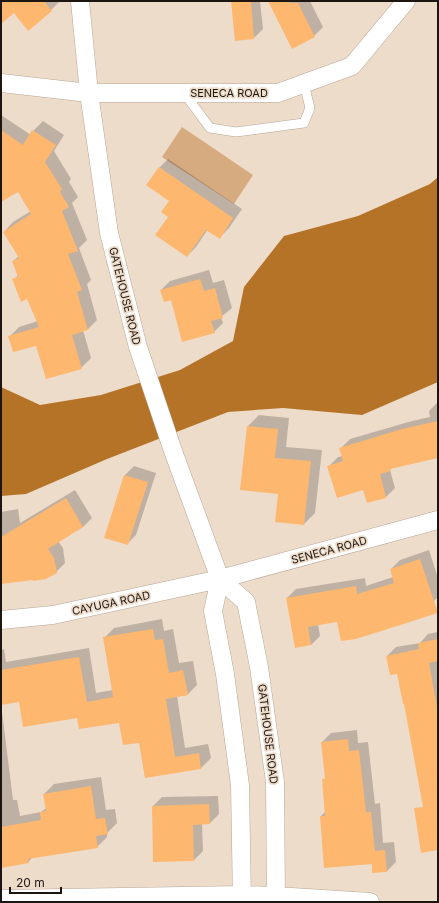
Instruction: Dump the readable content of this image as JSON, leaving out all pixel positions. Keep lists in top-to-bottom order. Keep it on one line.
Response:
{"streets":{"street":["SENECA ROAD","GATEHOUSE ROAD","CAYUGA ROAD"]},"crossings":[["SENECA ROAD","GATEHOUSE ROAD"],["SENECA ROAD","CAYUGA ROAD"],["GATEHOUSE ROAD","CAYUGA ROAD"]],"scale_bar":"20 m"}
